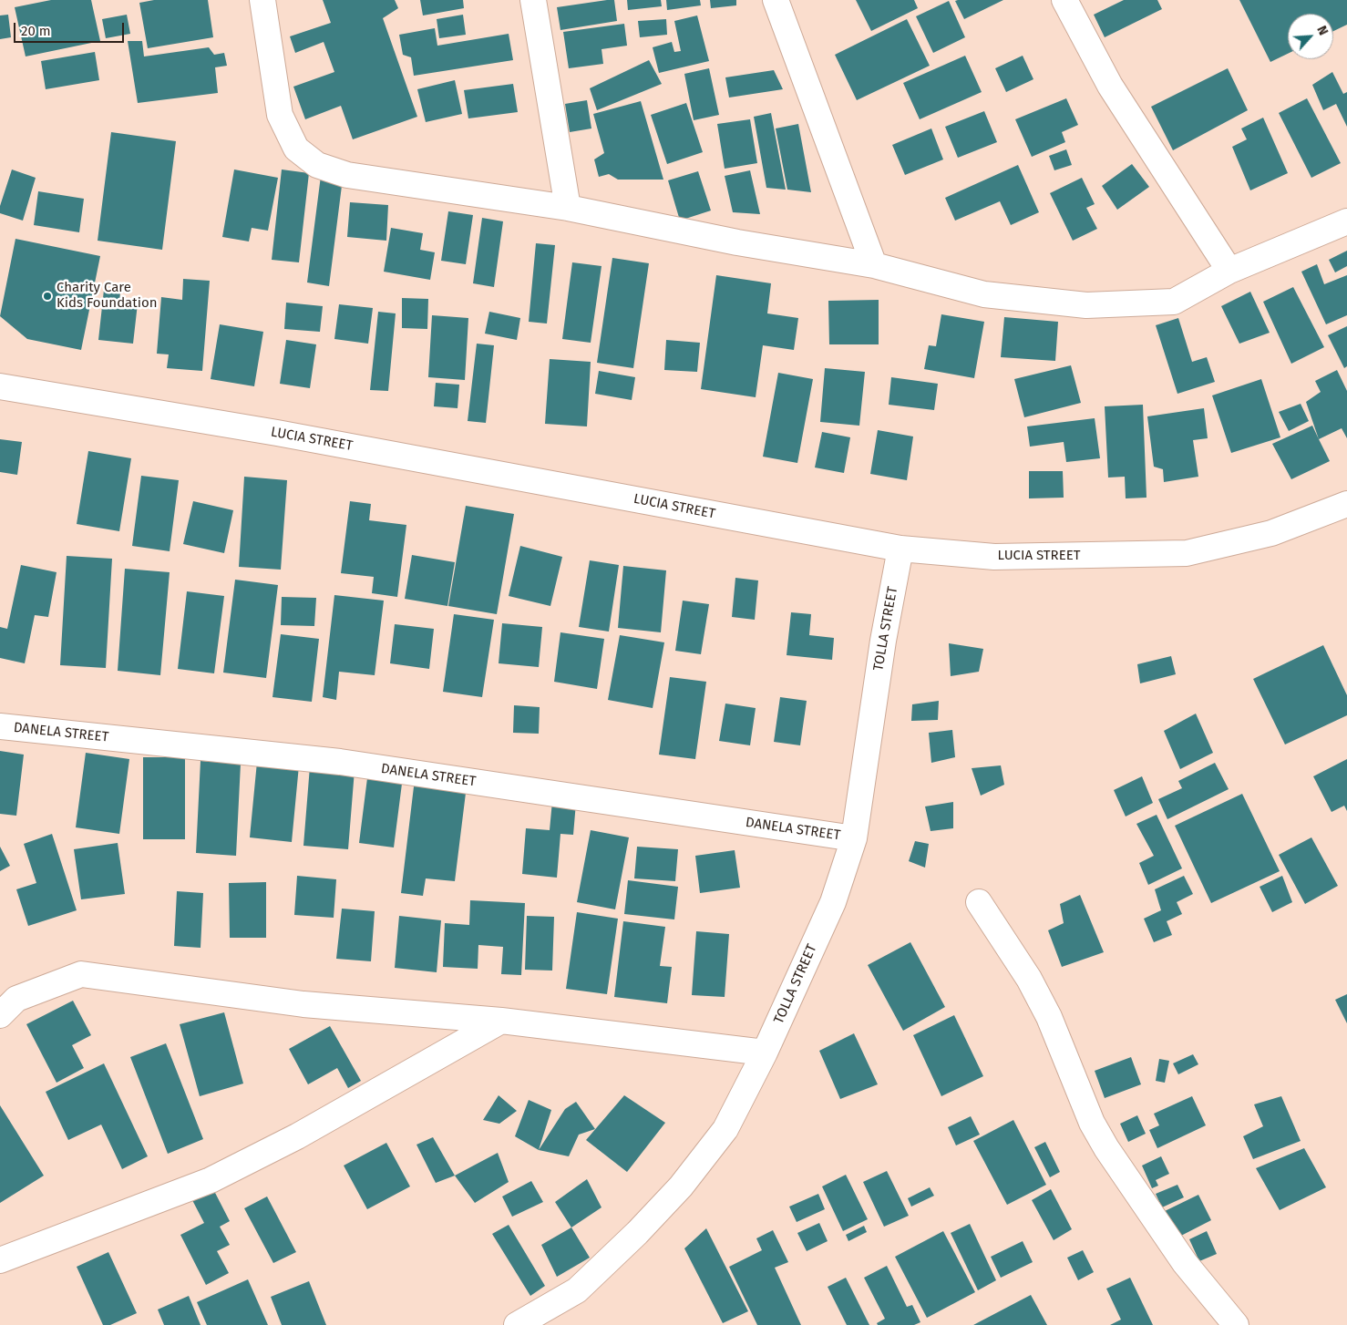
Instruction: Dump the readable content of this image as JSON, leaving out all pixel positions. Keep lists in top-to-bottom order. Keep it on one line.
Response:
{"streets":{"street":["LUCIA STREET","TOLLA STREET","DANELA STREET"]},"crossings":[["LUCIA STREET","TOLLA STREET"],["TOLLA STREET","DANELA STREET"]],"places":["Charity Care Kids Foundation"],"scale_bar":"20 m","north":"top right"}
